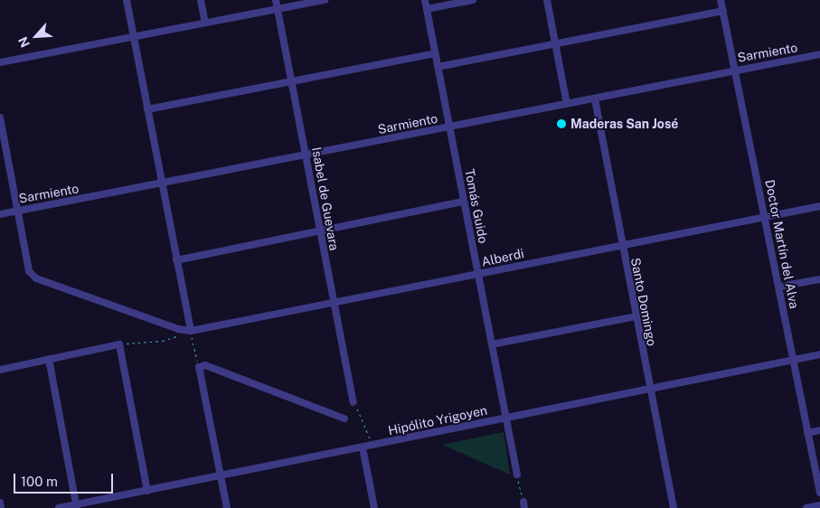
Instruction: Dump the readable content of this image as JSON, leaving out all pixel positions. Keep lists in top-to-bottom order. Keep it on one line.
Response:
{"streets":{"street":["Sarmiento","Isabel de Guevara","Tomás Guido","Doctor Martín del Alva","Alberdi","Santo Domingo","Hipólito Yrigoyen"]},"crossings":[["Sarmiento","Isabel de Guevara"],["Sarmiento","Tomás Guido"],["Sarmiento","Doctor Martín del Alva"],["Sarmiento","Santo Domingo"],["Isabel de Guevara","Alberdi"],["Tomás Guido","Alberdi"],["Tomás Guido","Hipólito Yrigoyen"],["Doctor Martín del Alva","Alberdi"],["Doctor Martín del Alva","Hipólito Yrigoyen"],["Alberdi","Santo Domingo"],["Santo Domingo","Hipólito Yrigoyen"]],"places":["Maderas San José"],"scale_bar":"100 m","north":"bottom left"}
